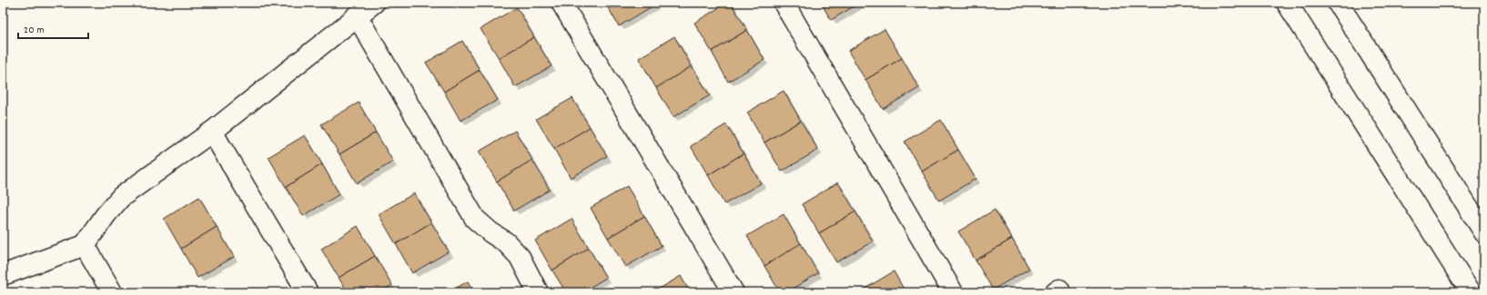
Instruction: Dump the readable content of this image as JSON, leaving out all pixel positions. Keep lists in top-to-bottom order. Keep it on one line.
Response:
{"scale_bar":"20 m"}
